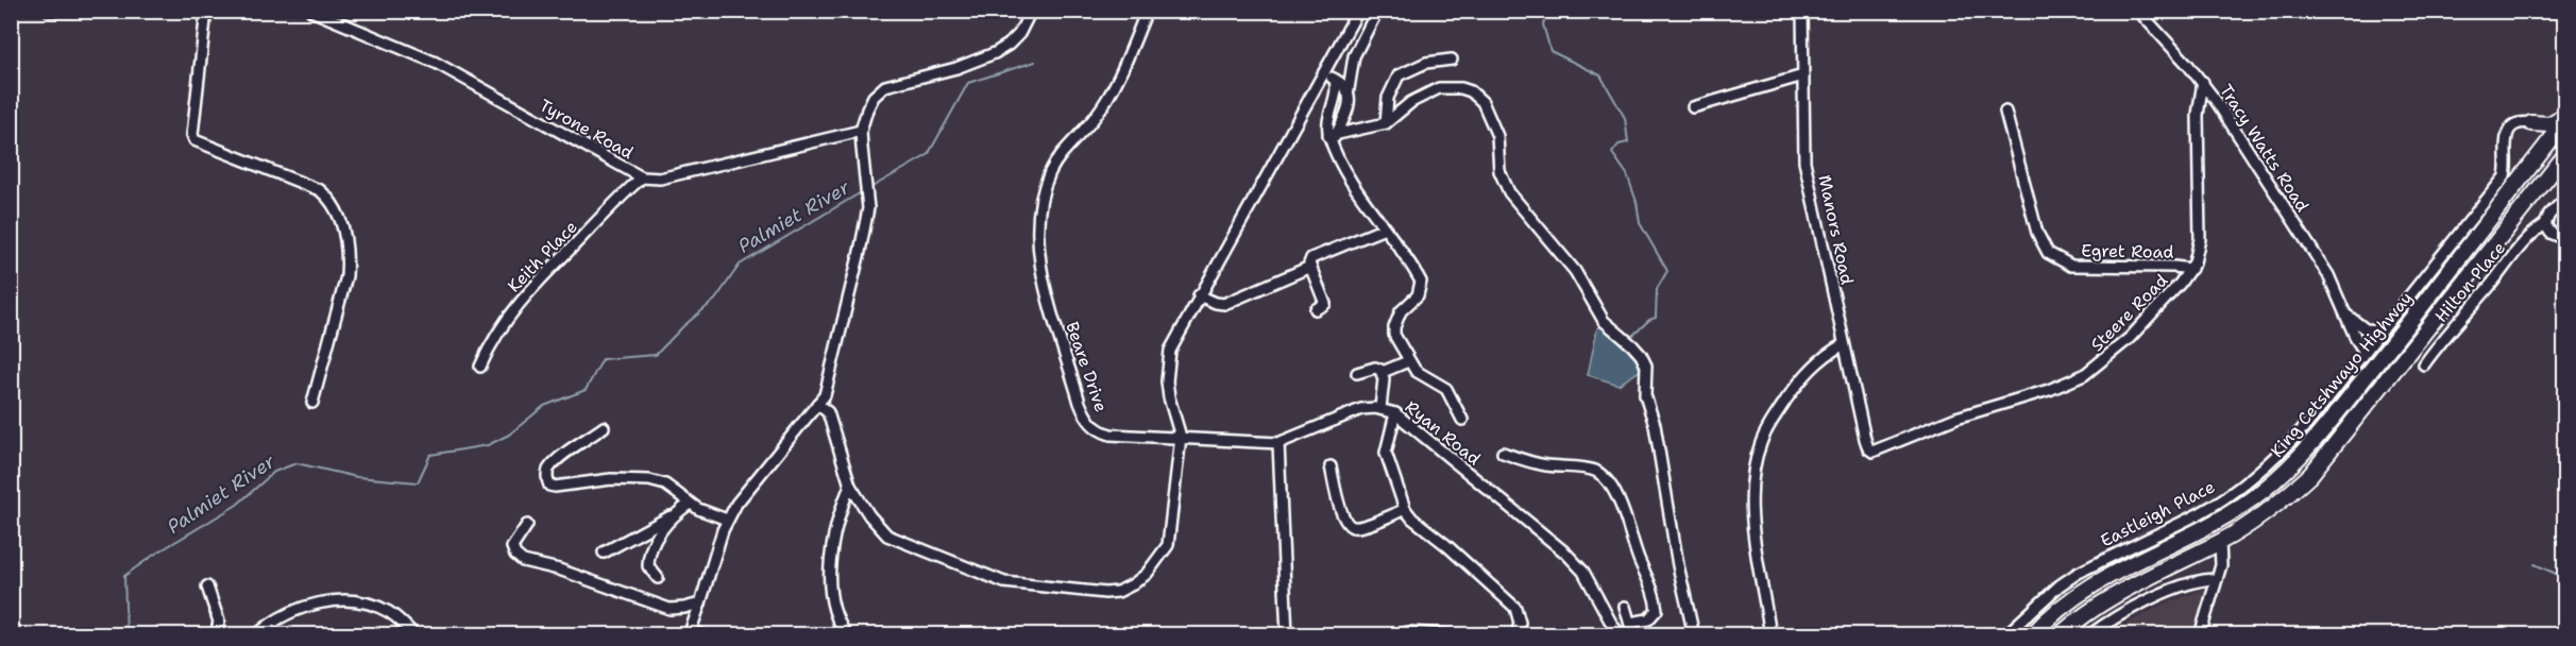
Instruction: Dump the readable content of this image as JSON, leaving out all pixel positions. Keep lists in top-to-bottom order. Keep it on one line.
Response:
{"streets":{"highway":["King Cetshwayo Highway"],"street":["Tyrone Road","Tracy Watts Road","Manors Road","Egret Road","Keith Place","Hilton Place","Steere Road","Beare Drive","Ryan Road","Eastleigh Place"]},"crossings":[["Tyrone Road","Keith Place"],["Tracy Watts Road","Steere Road"],["Tracy Watts Road","Eastleigh Place"],["Manors Road","Steere Road"],["Egret Road","Steere Road"],["Beare Drive","Ryan Road"]],"water":["Palmiet River"]}
